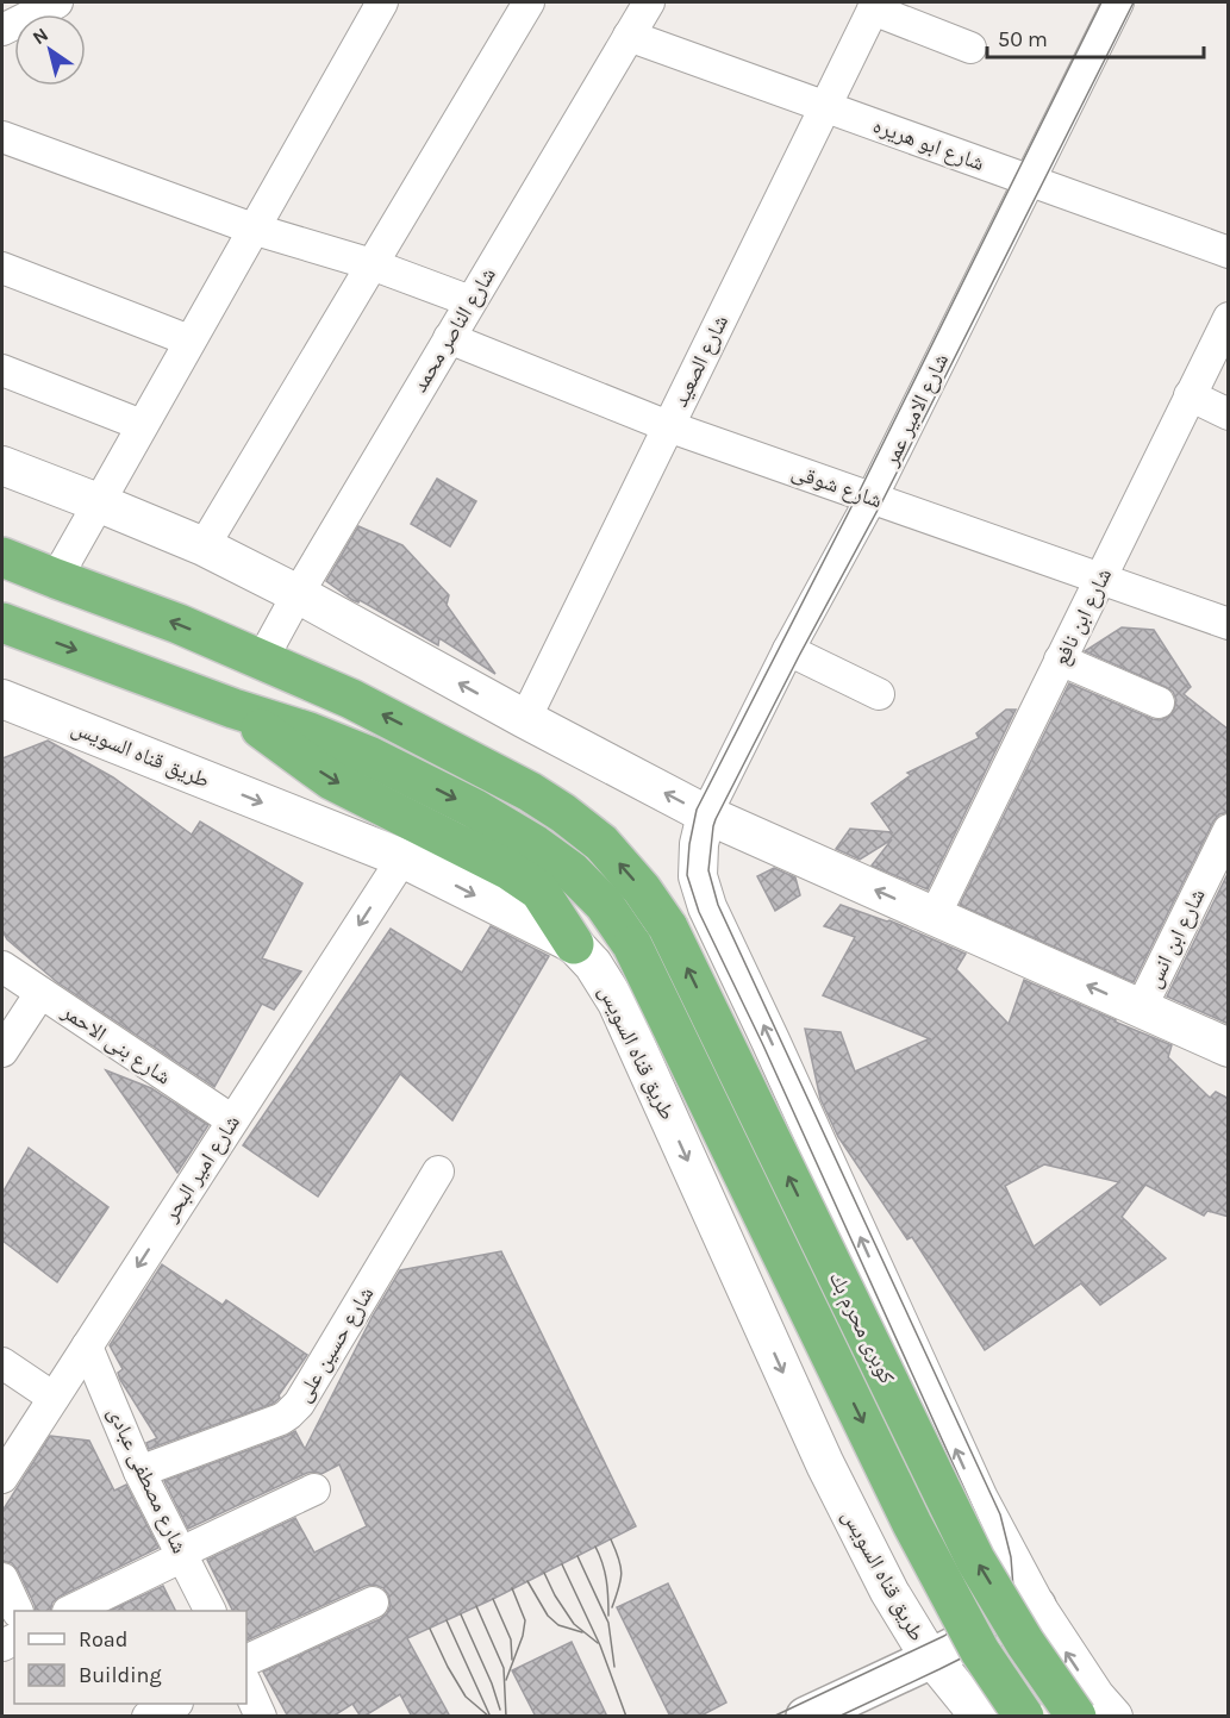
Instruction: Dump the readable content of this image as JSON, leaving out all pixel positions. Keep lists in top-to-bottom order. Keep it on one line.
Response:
{"streets":{"highway":["كوبرى محرم بك"],"street":["شارع ابو هريره","شارع الناصر محمد","شارع الصعيد","شارع الامير عمر","شارع شوقى","شارع ابن نافع","طريق قناه السويس","شارع ابن انس","شارع بنى الاحمر","شارع امير البحر","شارع حسين على","شارع مصطفى عبادى"]},"crossings":[["شارع ابو هريره","شارع الناصر محمد"],["شارع ابو هريره","شارع الصعيد"],["شارع ابو هريره","شارع الامير عمر"],["شارع الناصر محمد","شارع شوقى"],["شارع الناصر محمد","كوبرى محرم بك"],["شارع الصعيد","شارع شوقى"],["شارع الامير عمر","شارع شوقى"],["شارع شوقى","شارع ابن نافع"],["طريق قناه السويس","شارع امير البحر"],["شارع بنى الاحمر","شارع امير البحر"],["شارع امير البحر","شارع مصطفى عبادى"],["شارع حسين على","شارع مصطفى عبادى"]],"one_way":["شارع امير البحر"],"legend":["Road","Building"],"scale_bar":"50 m","north":"top left"}
